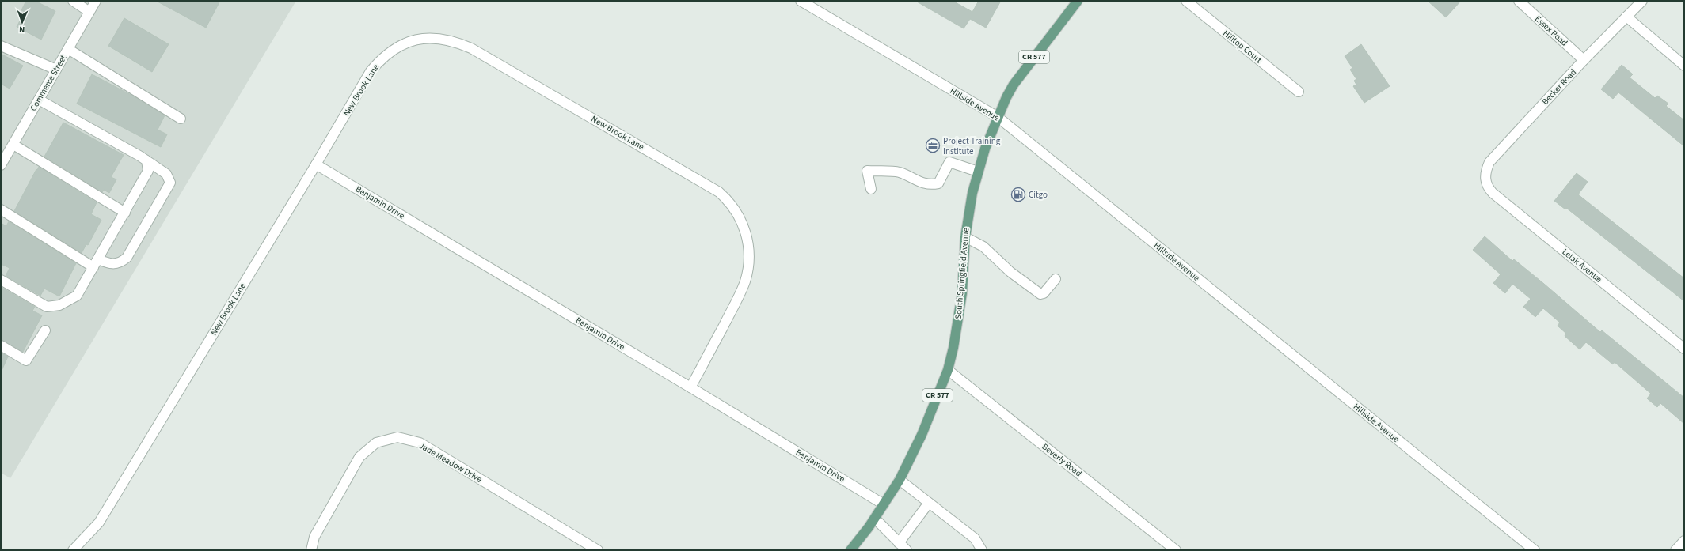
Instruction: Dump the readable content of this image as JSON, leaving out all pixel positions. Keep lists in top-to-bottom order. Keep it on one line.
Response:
{"streets":{"main road":["CR 577","South Springfield Avenue"],"street":["Essex Road","Hilltop Court","Commerce Street","Becker Road","New Brook Lane","Hillside Avenue","Benjamin Drive","Lelak Avenue","Beverly Road","Jade Meadow Drive"]},"crossings":[["Essex Road","Becker Road"],["Becker Road","Lelak Avenue"],["New Brook Lane","Benjamin Drive"],["Hillside Avenue","South Springfield Avenue"],["Benjamin Drive","South Springfield Avenue"],["South Springfield Avenue","Beverly Road"]],"places":{"office":["Project Training Institute"],"fuel station":["Citgo"]},"north":"bottom"}
